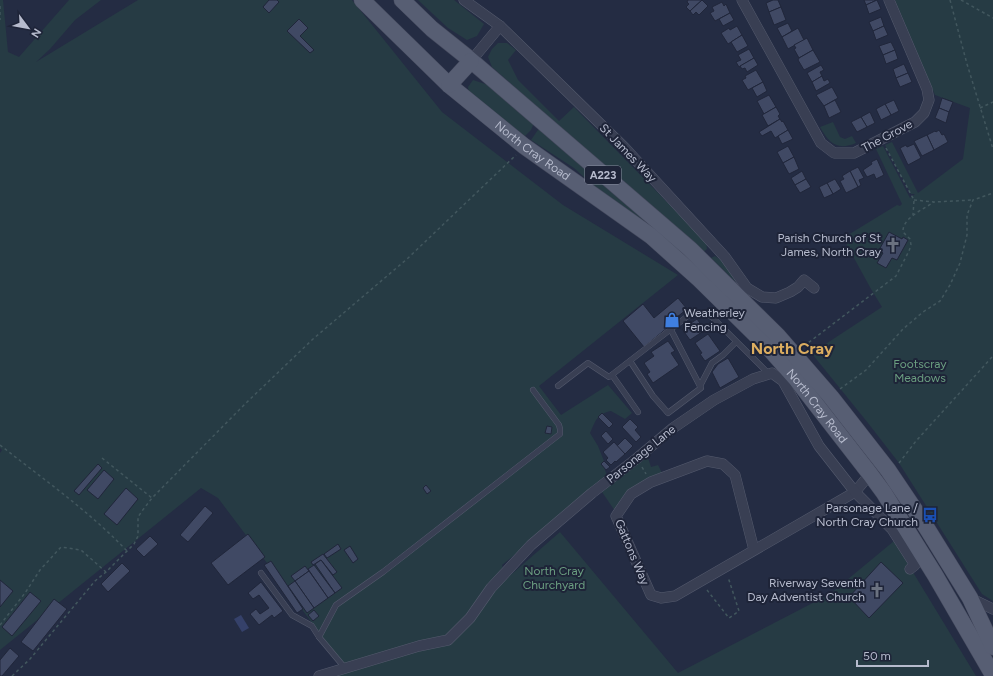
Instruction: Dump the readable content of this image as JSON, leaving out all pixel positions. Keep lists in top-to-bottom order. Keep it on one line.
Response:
{"streets":{"main road":["North Cray Road","A223"],"street":["The Grove","St James Way","Parsonage Lane","Gattons Way"]},"crossings":[["North Cray Road","Gattons Way"]],"districts":["North Cray"],"parks":["Footscray Meadows","North Cray Churchyard"],"places":{"church":["Parish Church of St James, North Cray","Riverway Seventh Day Adventist Church"],"shop":["Weatherley Fencing"],"bus stop":["Parsonage Lane / North Cray Church"]},"scale_bar":"50 m","north":"bottom right"}
